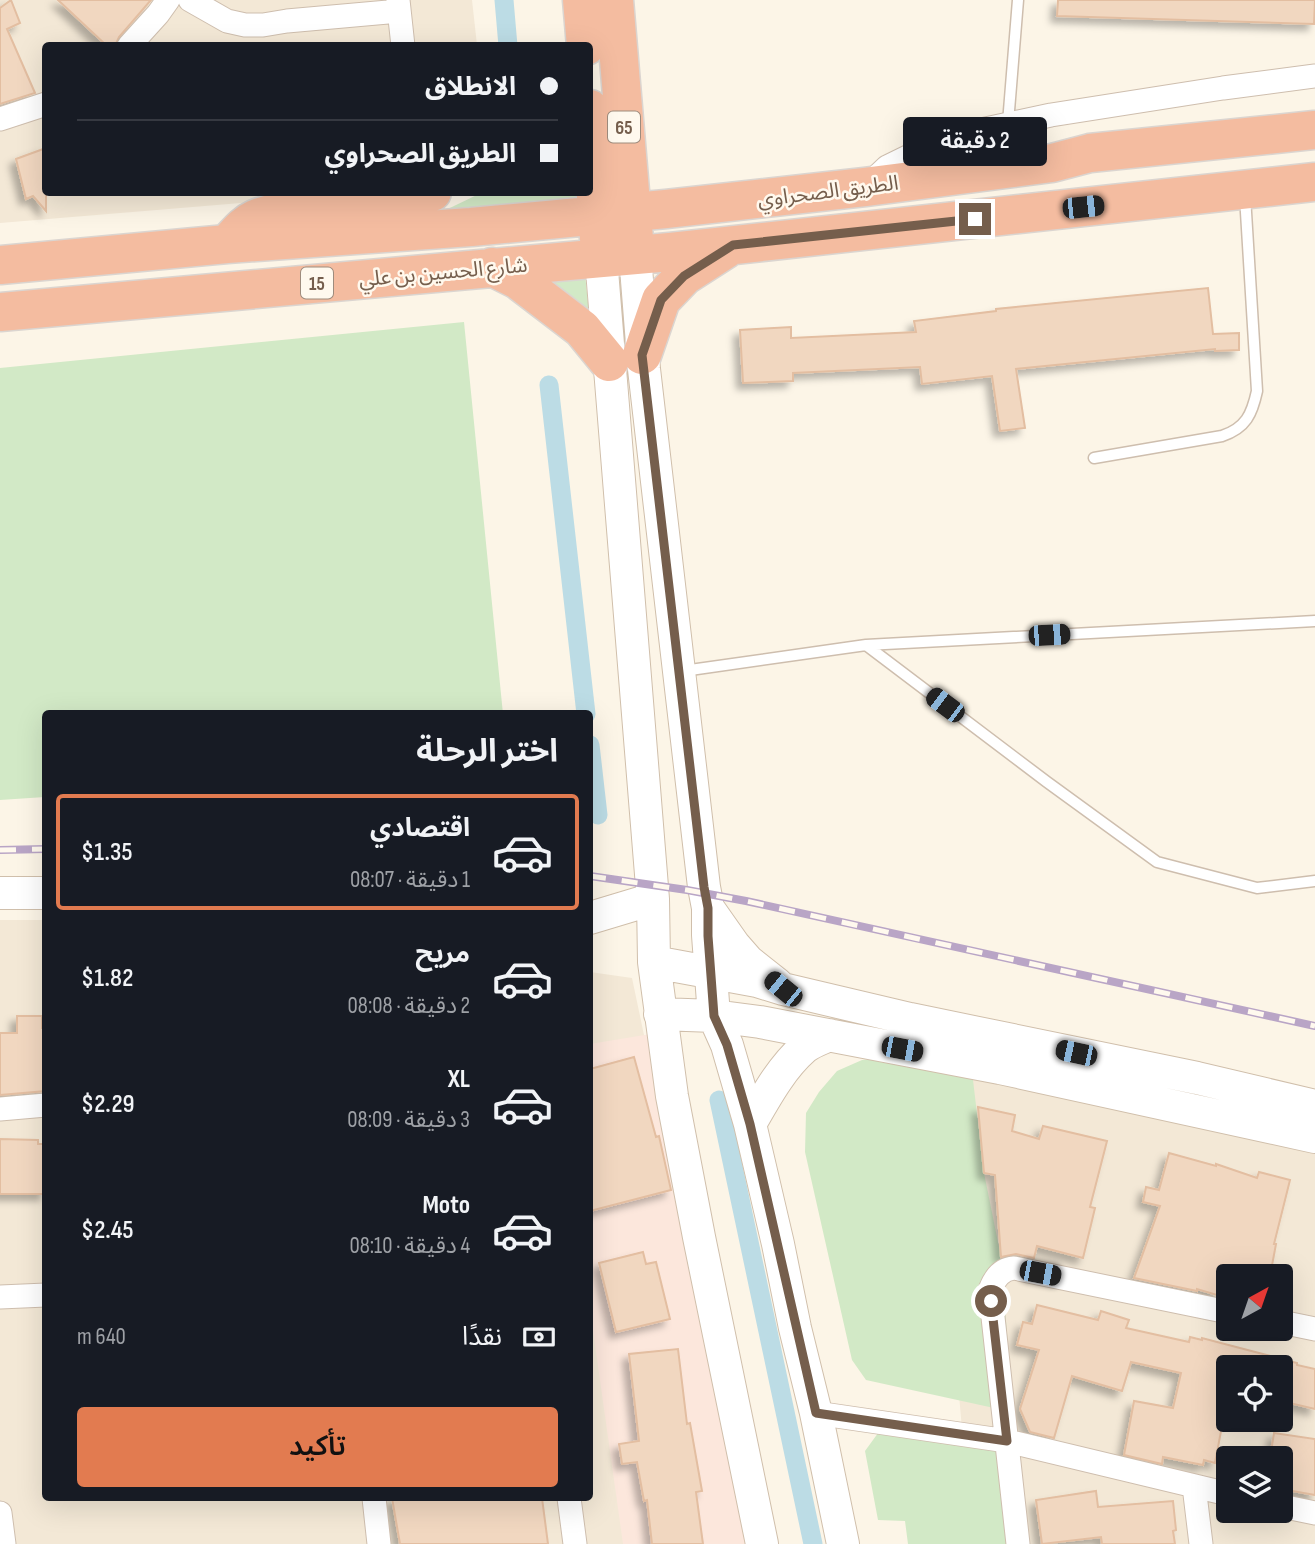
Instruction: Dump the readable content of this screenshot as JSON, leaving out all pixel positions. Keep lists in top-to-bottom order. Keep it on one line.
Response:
{"streets":{"highway":["65","الطريق الصحراوي","شارع الحسين بن علي","15"]},"crossings":[["65","الطريق الصحراوي"],["65","شارع الحسين بن علي"],["الطريق الصحراوي","شارع الحسين بن علي"]],"north":"top right","page":{"banner":["الانطلاق","الطريق الصحراوي"],"bubble":"2 دقيقة","heading":"اختر الرحلة","list":[{"name":"اقتصادي","note":"1 دقيقة · 08:07","value":"$1.35"},{"name":"مريح","note":"2 دقيقة · 08:08","value":"$1.82"},{"name":"XL","note":"3 دقيقة · 08:09","value":"$2.29"},{"name":"Moto","note":"4 دقيقة · 08:10","value":"$2.45"}],"pay":["نقدًا","640 m"],"buttons":"تأكيد"}}
